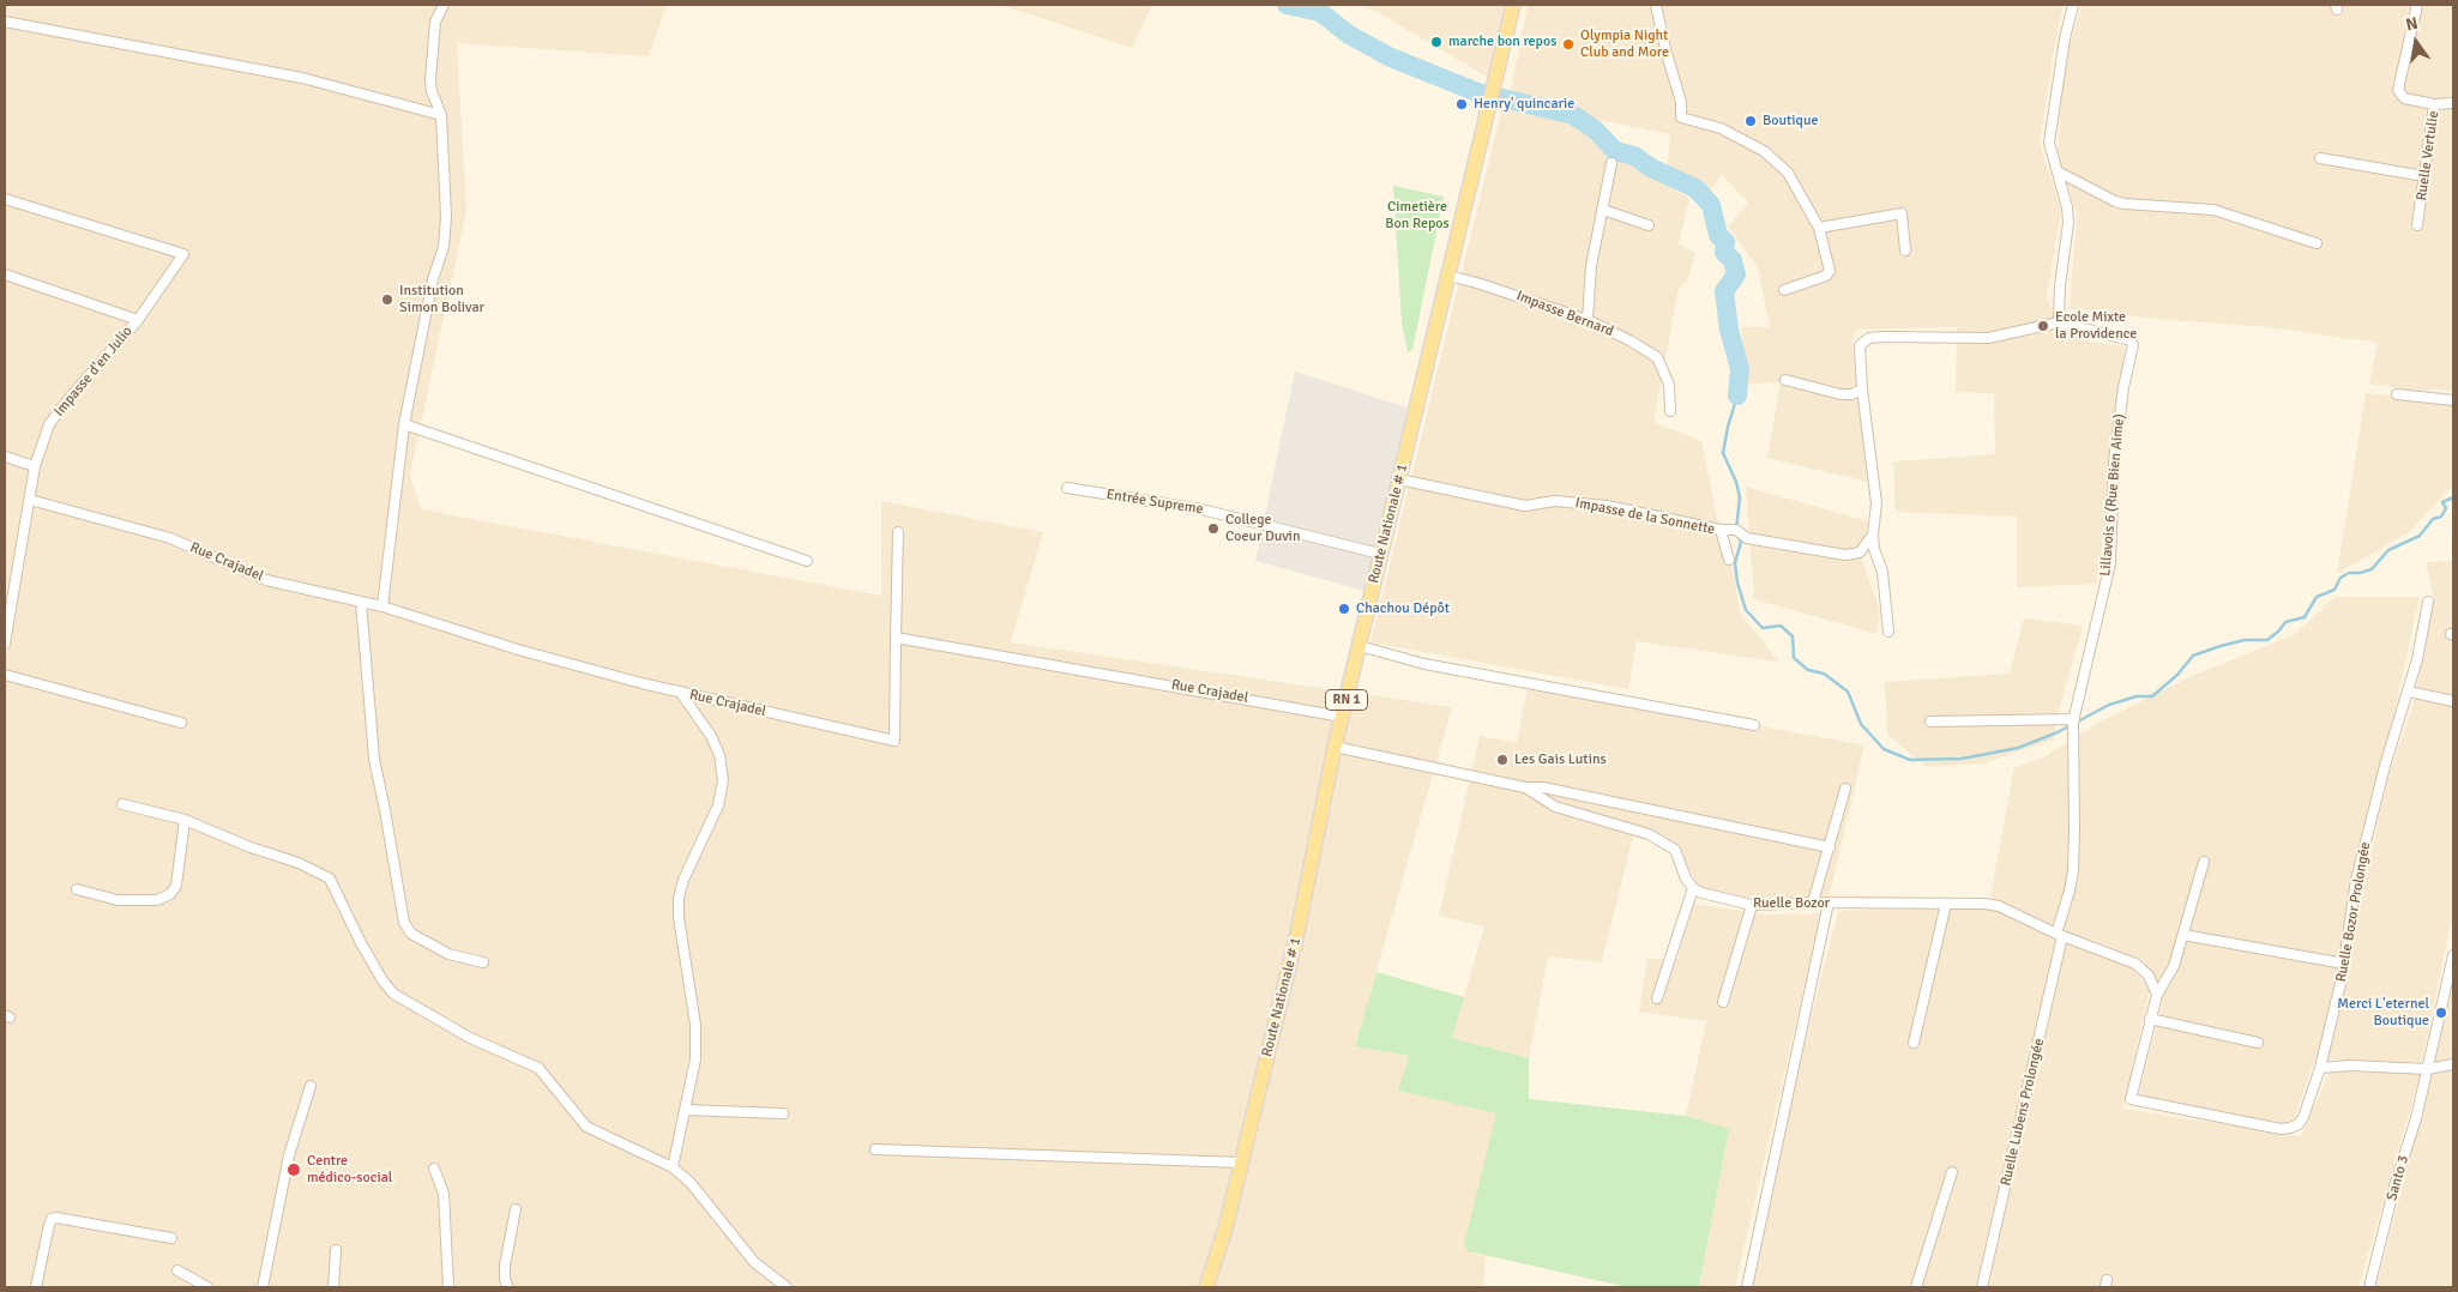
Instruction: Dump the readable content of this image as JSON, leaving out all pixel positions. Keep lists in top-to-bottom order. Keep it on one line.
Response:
{"streets":{"main road":["Route Nationale # 1","RN 1"],"street":["Ruelle Vertulie","Impasse Bernard","Impasse d'en Julio","Lillavois 6 (Rue Bien Aime)","Entrée Supreme","Impasse de la Sonnette","Rue Crajadel","Ruelle Bozor","Ruelle Bozor Prolongée","Ruelle Lubens Prolongée","Santo 3"]},"crossings":[["Impasse Bernard","Route Nationale # 1"],["Impasse d'en Julio","Rue Crajadel"],["Lillavois 6 (Rue Bien Aime)","Ruelle Lubens Prolongée"],["Entrée Supreme","Route Nationale # 1"],["Impasse de la Sonnette","Route Nationale # 1"],["Route Nationale # 1","Rue Crajadel"],["Ruelle Bozor","Ruelle Lubens Prolongée"]],"parks":["Cimetière Bon Repos"],"places":["marche bon repos","Olympia Night Club and More","Henry' quincarie","Boutique","Institution Simon Bolivar","Ecole Mixte la Providence","College Coeur Duvin","Chachou Dépôt","Les Gais Lutins","Merci L'eternel Boutique","Centre médico-social"],"north":"top"}
